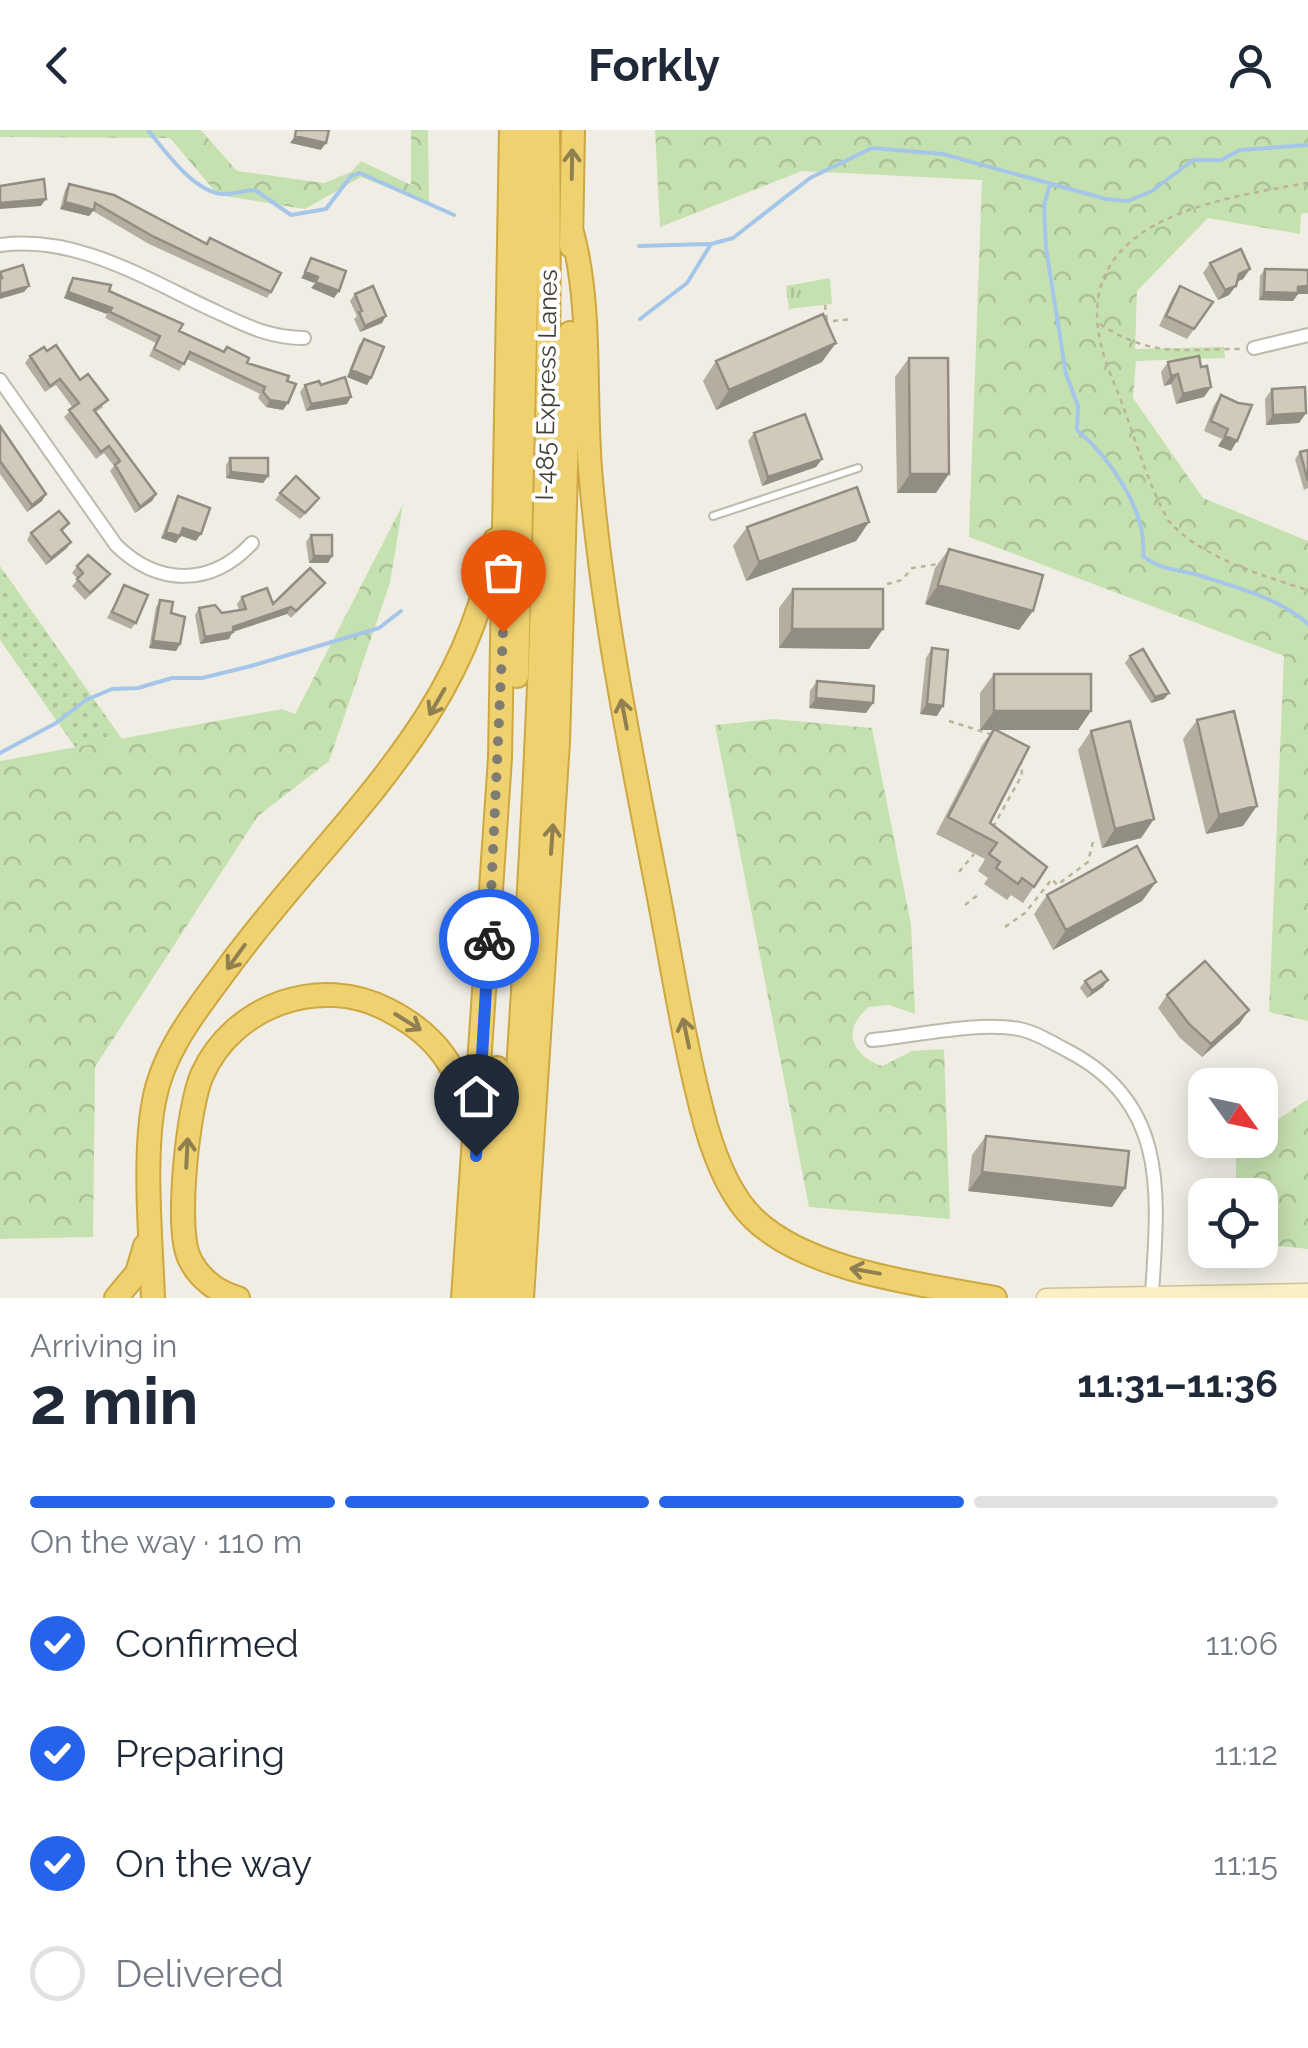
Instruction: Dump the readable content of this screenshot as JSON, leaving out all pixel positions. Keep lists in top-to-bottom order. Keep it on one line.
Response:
{"streets":{"highway":["I-485 Express Lanes"]},"north":"bottom right","page":{"header":"Forkly","heading":["2 min","Arriving in","11:31–11:36"],"bar":"On the way · 110 m","list":[["Confirmed","11:06"],["Preparing","11:12"],["On the way","11:15"],"Delivered"]}}
